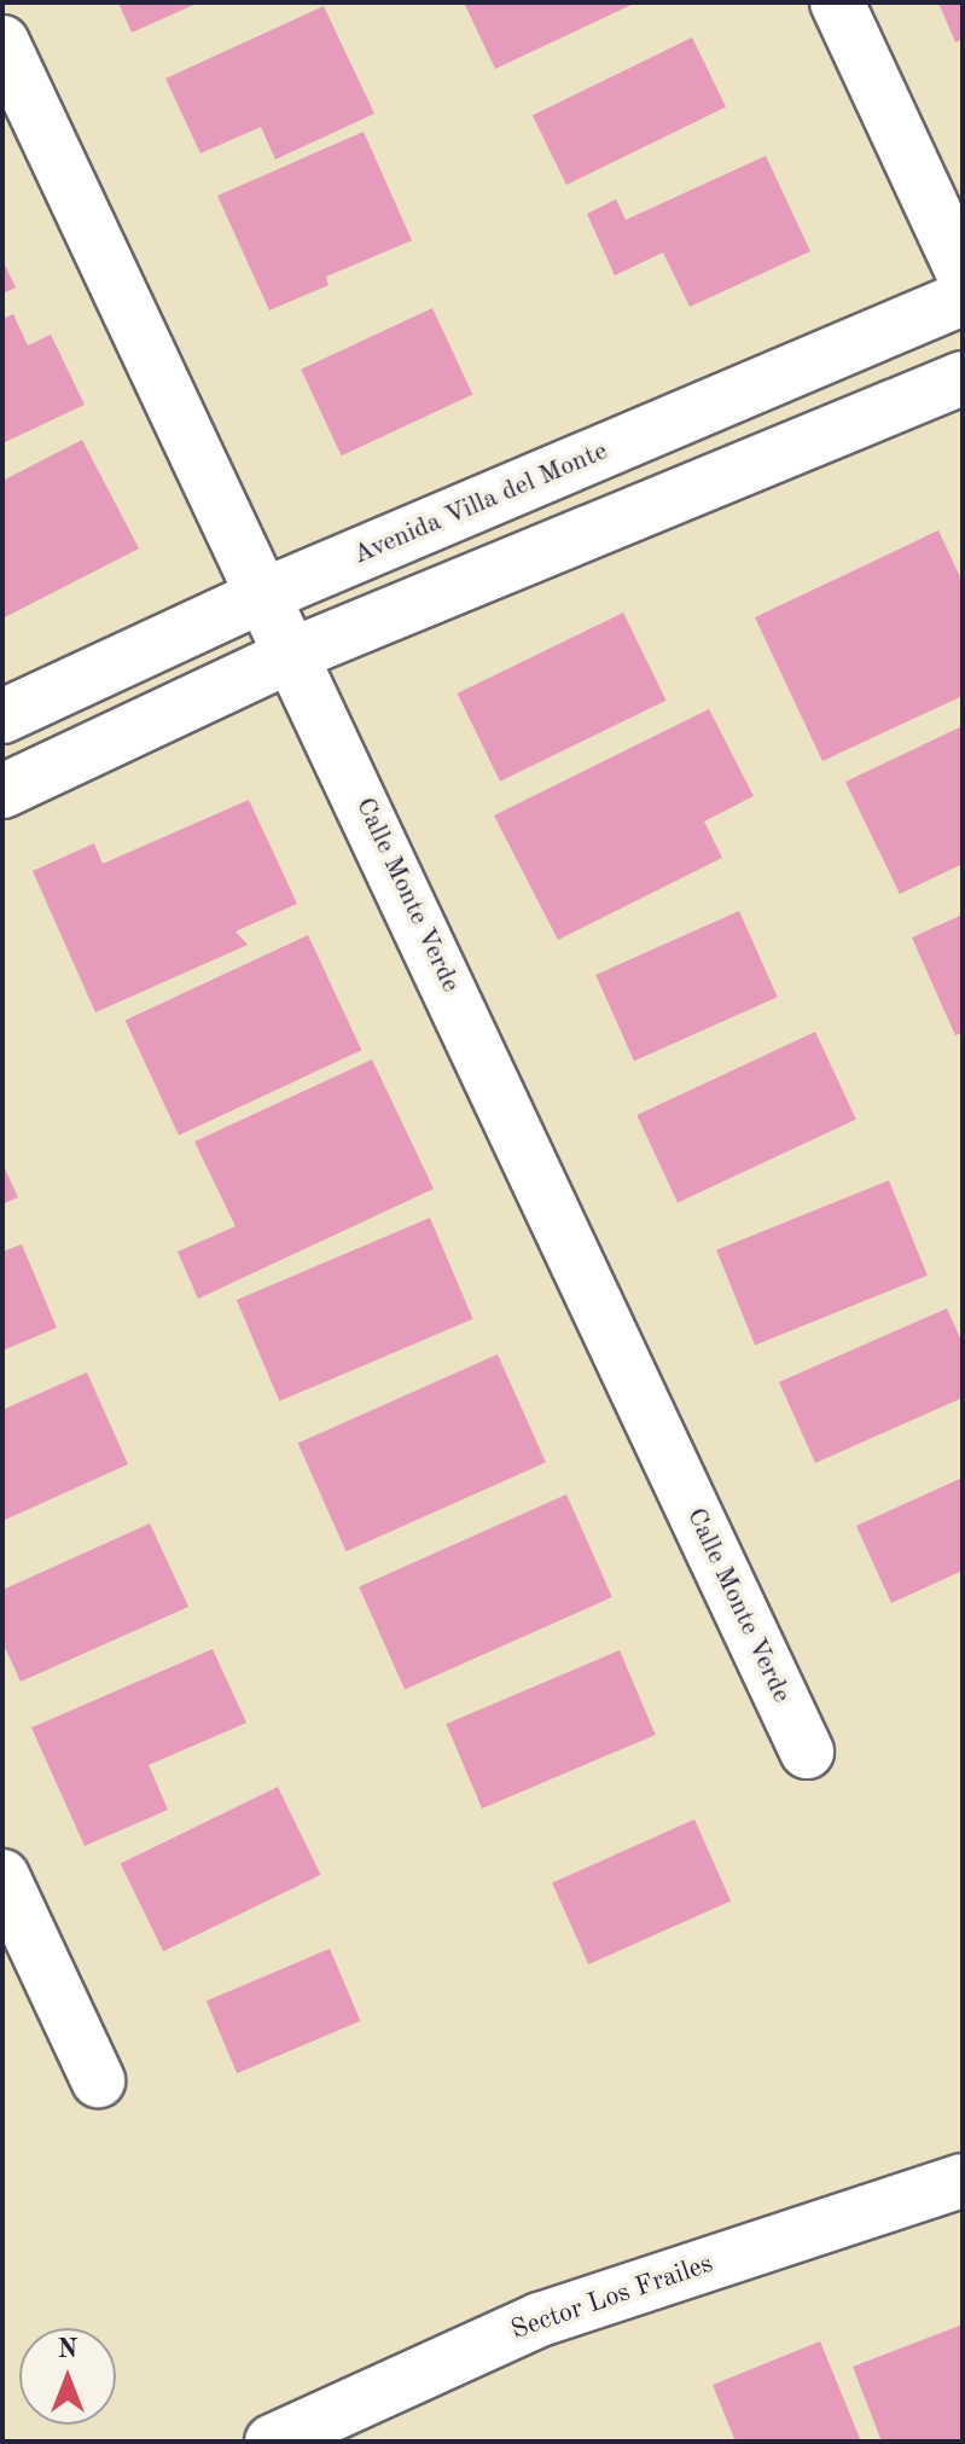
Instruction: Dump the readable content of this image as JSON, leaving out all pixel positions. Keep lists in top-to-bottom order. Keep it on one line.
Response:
{"streets":{"street":["Avenida Villa del Monte","Calle Monte Verde","Sector Los Frailes"]},"crossings":[["Avenida Villa del Monte","Calle Monte Verde"]],"north":"top"}
